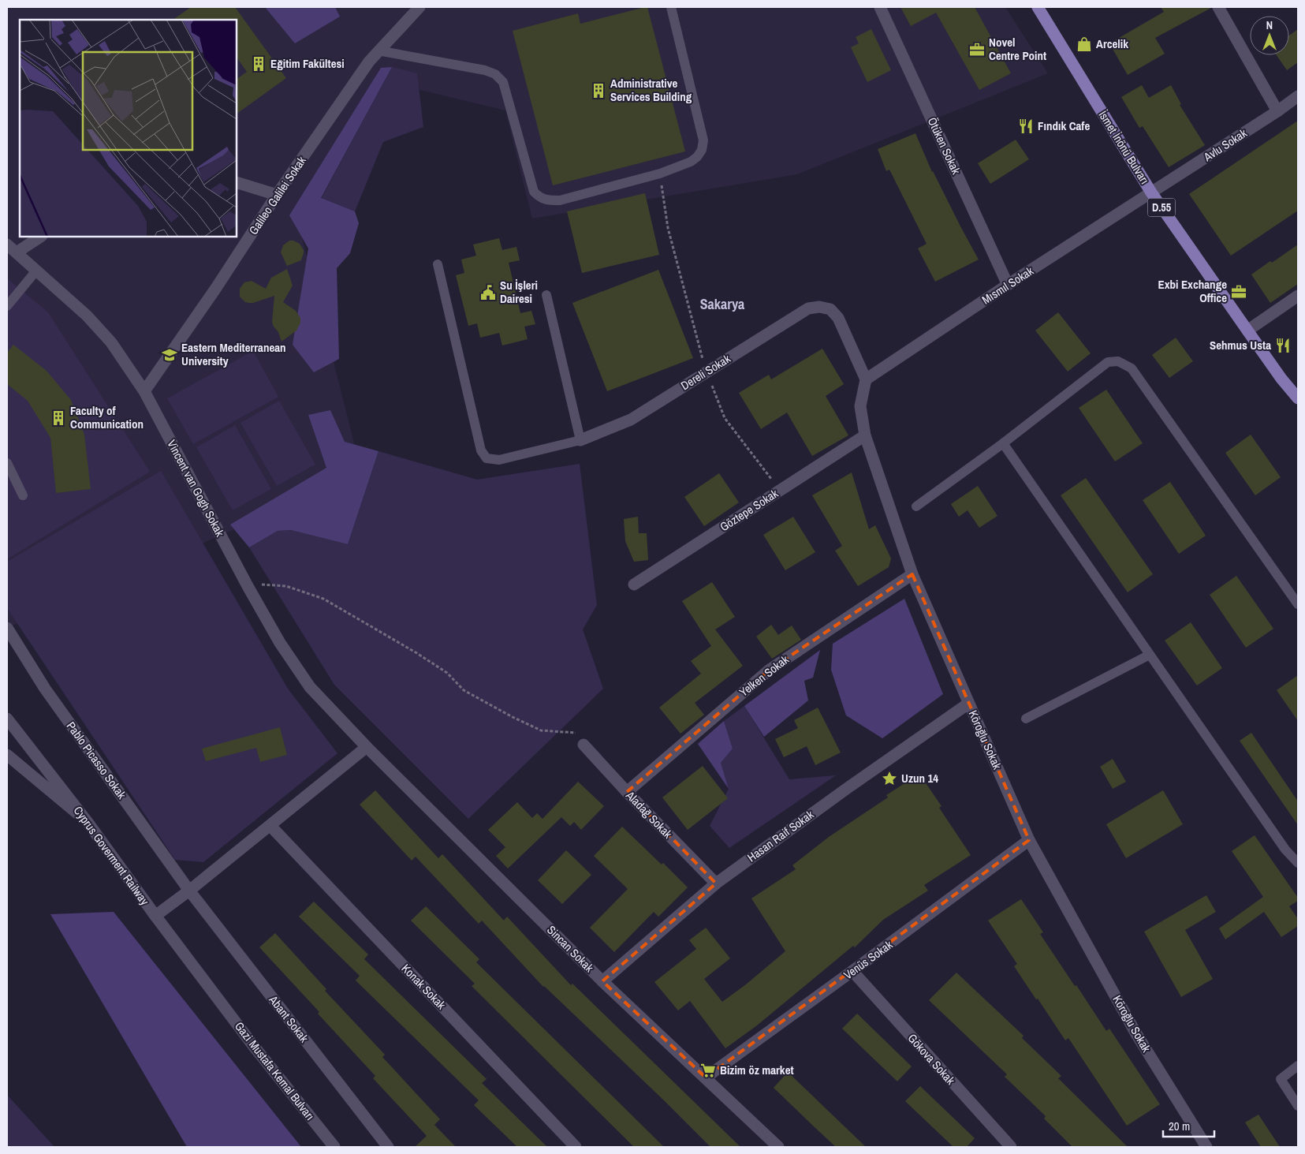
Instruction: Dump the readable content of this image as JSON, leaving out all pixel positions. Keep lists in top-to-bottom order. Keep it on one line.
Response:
{"streets":{"main road":["İsmet İnönü Bulvarı","D.55"],"street":["Avlu Sokak","Ötüken Sokak","Galileo Galilei Sokak","Mısmıl Sokak","Dereli Sokak","Vincent van Gogh Sokak","Göztepe Sokak","Yelken Sokak","Köroğlu Sokak","Pablo Picasso Sokak","Aladağ Sokak","Hasan Raif Sokak","Cyprus Goverment Railway","Sincan Sokak","Venüs Sokak","Konak Sokak","Abant Sokak","Gökova Sokak","Gazi Mustafa Kemal Bulvarı"]},"crossings":[["Avlu Sokak","İsmet İnönü Bulvarı"],["Avlu Sokak","Mısmıl Sokak"],["Ötüken Sokak","Mısmıl Sokak"],["İsmet İnönü Bulvarı","Mısmıl Sokak"],["Galileo Galilei Sokak","Vincent van Gogh Sokak"],["Mısmıl Sokak","Dereli Sokak"],["Mısmıl Sokak","Köroğlu Sokak"],["Dereli Sokak","Köroğlu Sokak"],["Vincent van Gogh Sokak","Sincan Sokak"],["Göztepe Sokak","Köroğlu Sokak"],["Yelken Sokak","Köroğlu Sokak"],["Yelken Sokak","Aladağ Sokak"],["Köroğlu Sokak","Hasan Raif Sokak"],["Köroğlu Sokak","Venüs Sokak"],["Pablo Picasso Sokak","Abant Sokak"],["Aladağ Sokak","Hasan Raif Sokak"],["Hasan Raif Sokak","Sincan Sokak"],["Cyprus Goverment Railway","Gazi Mustafa Kemal Bulvarı"],["Sincan Sokak","Venüs Sokak"],["Venüs Sokak","Gökova Sokak"]],"districts":["Sakarya"],"places":{"shop":["Arcelik"],"office":["Novel Centre Point","Exbi Exchange Office"],"building":["Eğitim Fakültesi","Administrative Services Building","Faculty of Communication"],"restaurant":["Fındık Cafe","Sehmus Usta"],"public building":["Su İşleri Dairesi"],"school or university":["Eastern Mediterranean University"],"place":["Uzun 14"],"supermarket":["Bizim öz market"]},"scale_bar":"20 m","north":"top"}
